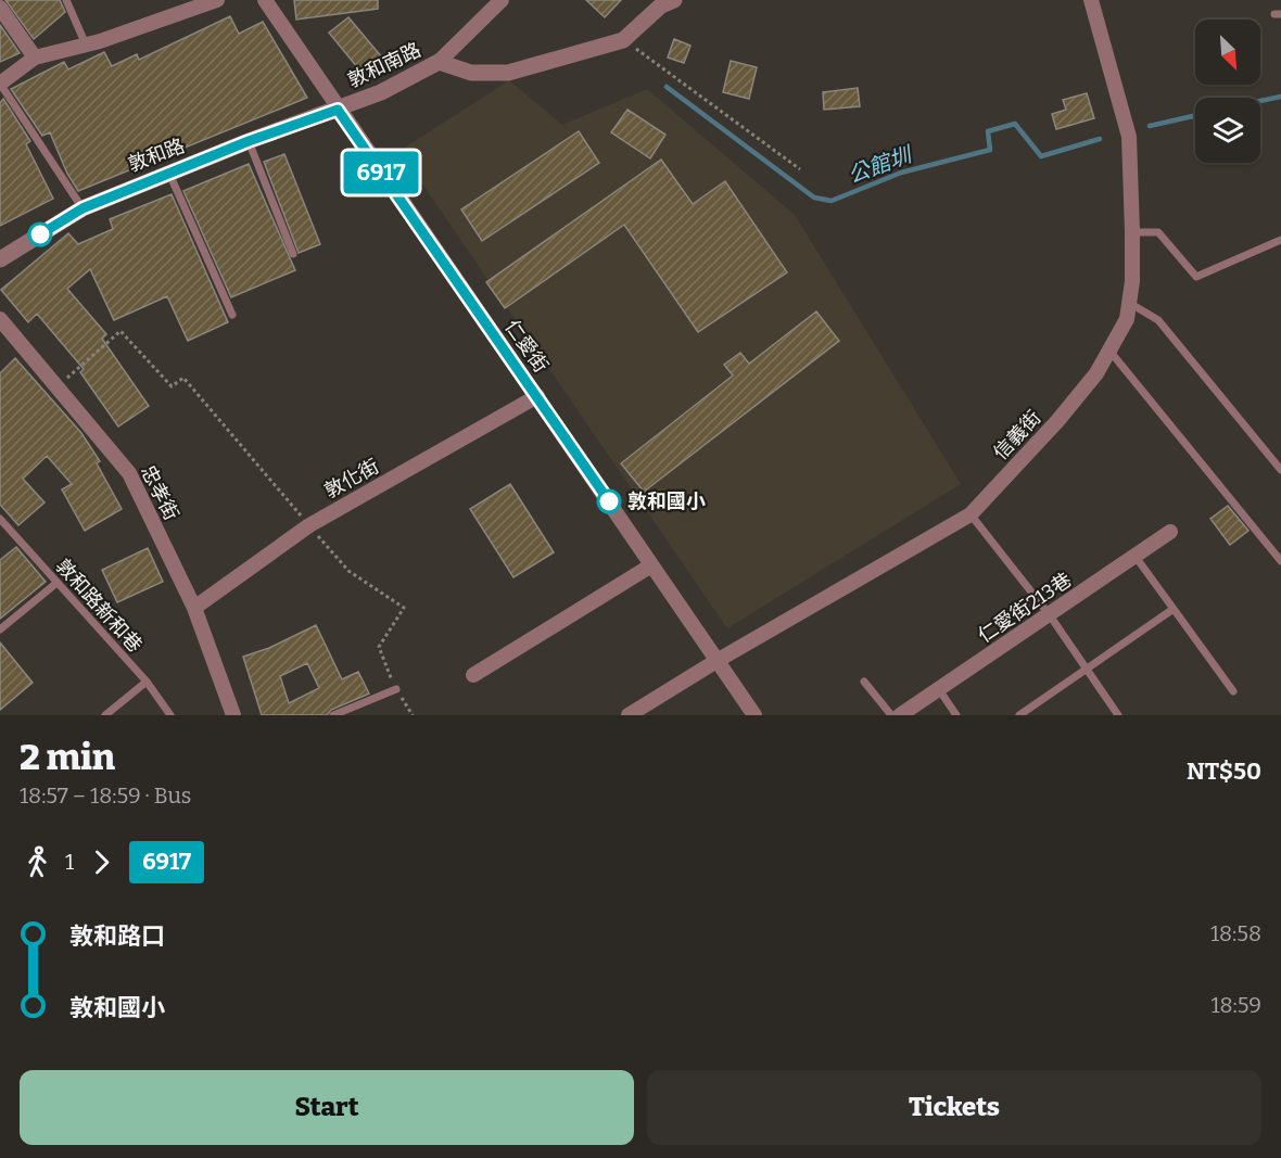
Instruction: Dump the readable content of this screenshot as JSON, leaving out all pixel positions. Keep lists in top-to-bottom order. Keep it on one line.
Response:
{"streets":{"street":["敦和南路","敦和路","仁愛街","信義街","敦化街","忠孝街","仁愛街213巷"],"lane":["敦和路新和巷"]},"crossings":[["敦和南路","敦和路"],["敦和南路","仁愛街"],["敦和路","仁愛街"],["仁愛街","信義街"],["仁愛街","敦化街"],["敦化街","忠孝街"]],"water":["公館圳"],"places":["敦和國小"],"lines":["bus line 6917"],"north":"bottom right","page":{"on_map":"6917","heading":["2 min","18:57 – 18:59 · Bus","NT$50"],"legs":["1","6917"],"list":[{"name":"敦和路口","value":"18:58"},{"name":"敦和國小","value":"18:59"}],"buttons":["Start","Tickets"]}}
